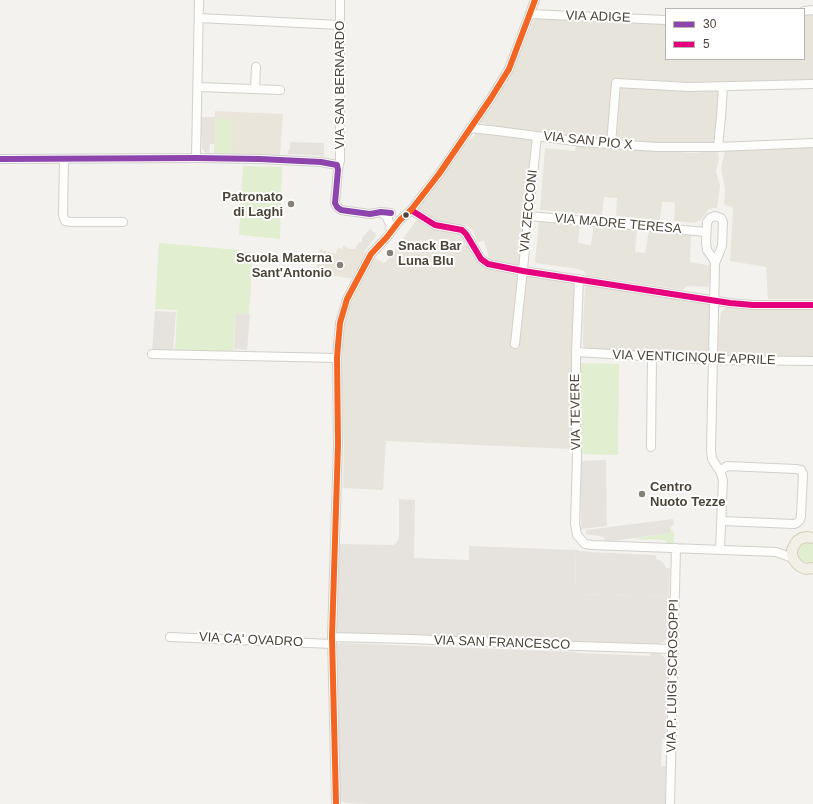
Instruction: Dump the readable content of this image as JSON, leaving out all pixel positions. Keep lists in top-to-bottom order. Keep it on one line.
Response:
{"streets":{"street":["VIA ADIGE","VIA SAN BERNARDO","VIA SAN PIO X","VIA ZECCONI","VIA MADRE TERESA","VIA VENTICINQUE APRILE","VIA TEVERE","VIA CA' OVADRO","VIA SAN FRANCESCO","VIA P. LUIGI SCROSOPPI"]},"crossings":[["VIA SAN PIO X","VIA ZECCONI"],["VIA ZECCONI","VIA MADRE TERESA"],["VIA VENTICINQUE APRILE","VIA TEVERE"],["VIA TEVERE","VIA P. LUIGI SCROSOPPI"],["VIA CA' OVADRO","VIA SAN FRANCESCO"],["VIA SAN FRANCESCO","VIA P. LUIGI SCROSOPPI"]],"places":["Patronato di Laghi","Snack Bar Luna Blu","Scuola Materna Sant'Antonio","Centro Nuoto Tezze"],"lines":["transit line 30","transit line 5"],"legend":["30","5"]}
